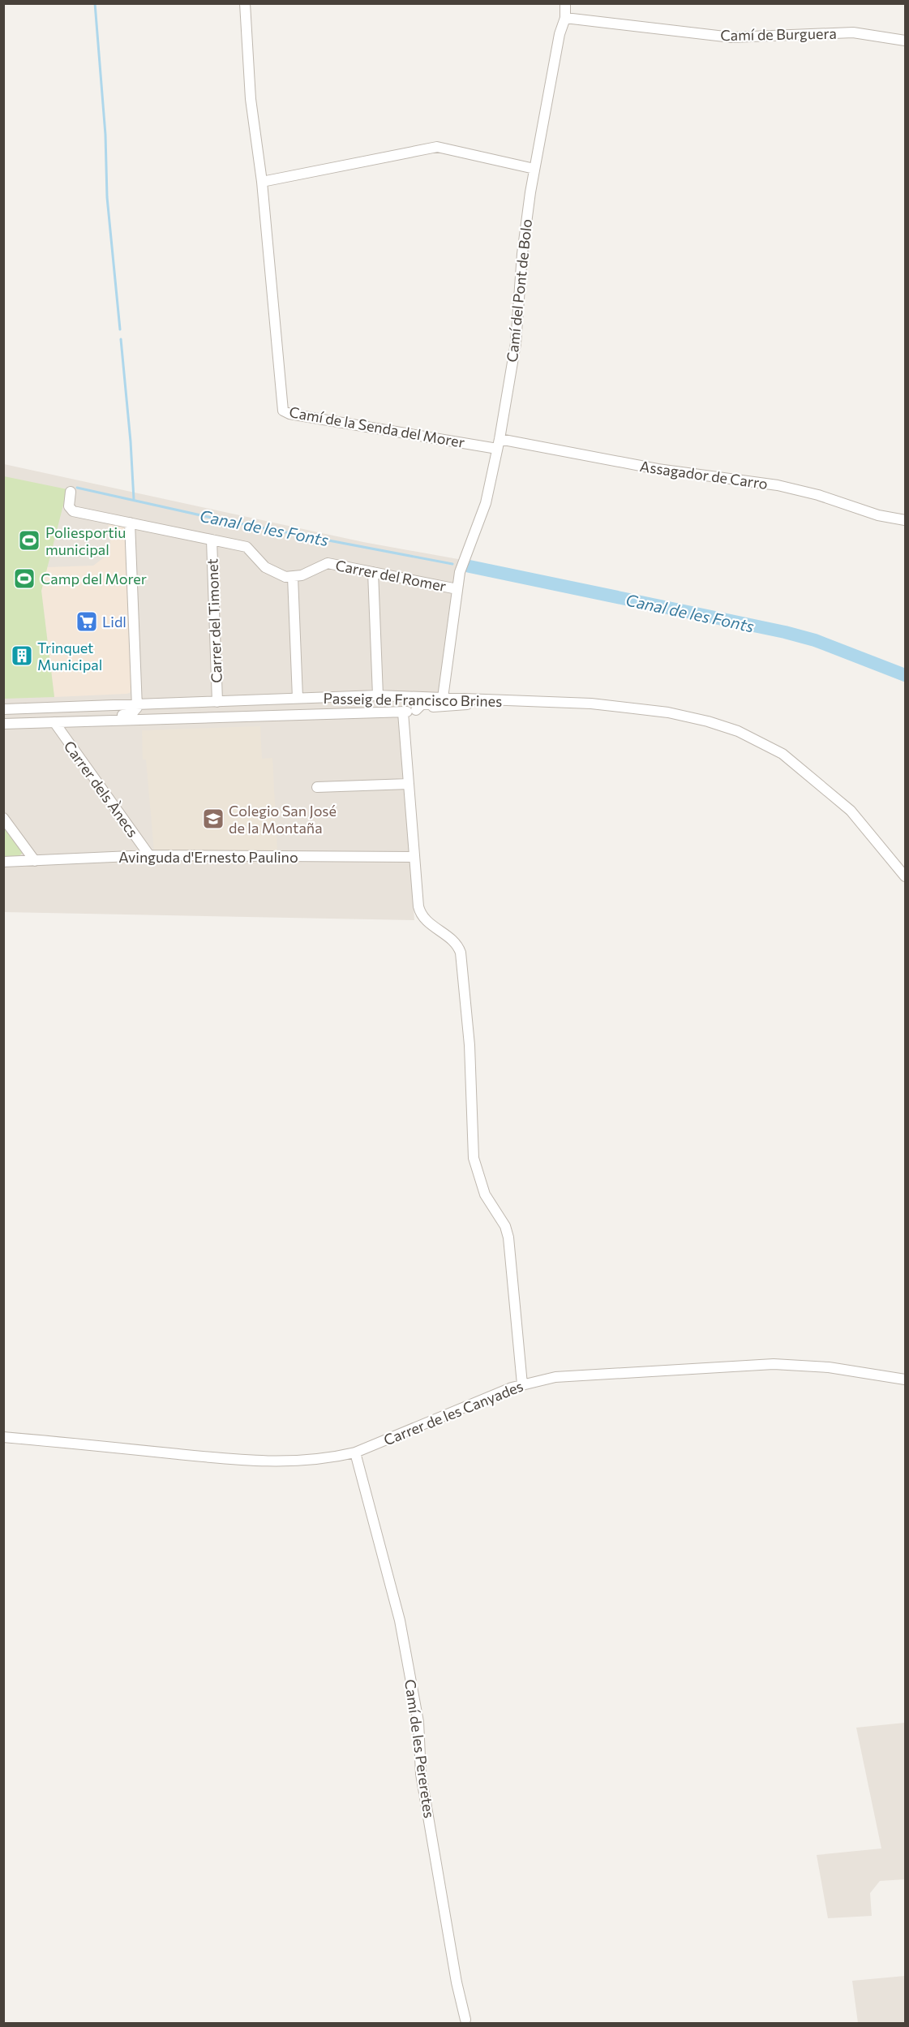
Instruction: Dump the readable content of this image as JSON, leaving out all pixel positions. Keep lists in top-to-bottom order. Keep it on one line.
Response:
{"streets":{"street":["Camí de Burguera","Camí del Pont de Bolo","Camí de la Senda del Morer","Assagador de Carro","Carrer del Romer","Carrer del Timonet","Passeig de Francisco Brines","Carrer dels Ànecs","Avinguda d'Ernesto Paulino","Carrer de les Canyades","Camí de les Pereretes"]},"crossings":[["Camí de Burguera","Camí del Pont de Bolo"],["Camí del Pont de Bolo","Camí de la Senda del Morer"],["Camí del Pont de Bolo","Assagador de Carro"],["Camí del Pont de Bolo","Carrer del Romer"],["Camí del Pont de Bolo","Passeig de Francisco Brines"],["Camí de la Senda del Morer","Assagador de Carro"],["Carrer del Timonet","Passeig de Francisco Brines"],["Passeig de Francisco Brines","Carrer dels Ànecs"],["Carrer dels Ànecs","Avinguda d'Ernesto Paulino"],["Carrer de les Canyades","Camí de les Pereretes"]],"water":["Canal de les Fonts"],"places":{"sports":["Poliesportiu municipal","Camp del Morer"],"supermarket":["Lidl"],"building":["Trinquet Municipal"],"school or university":["Colegio San José de la Montaña"]}}
